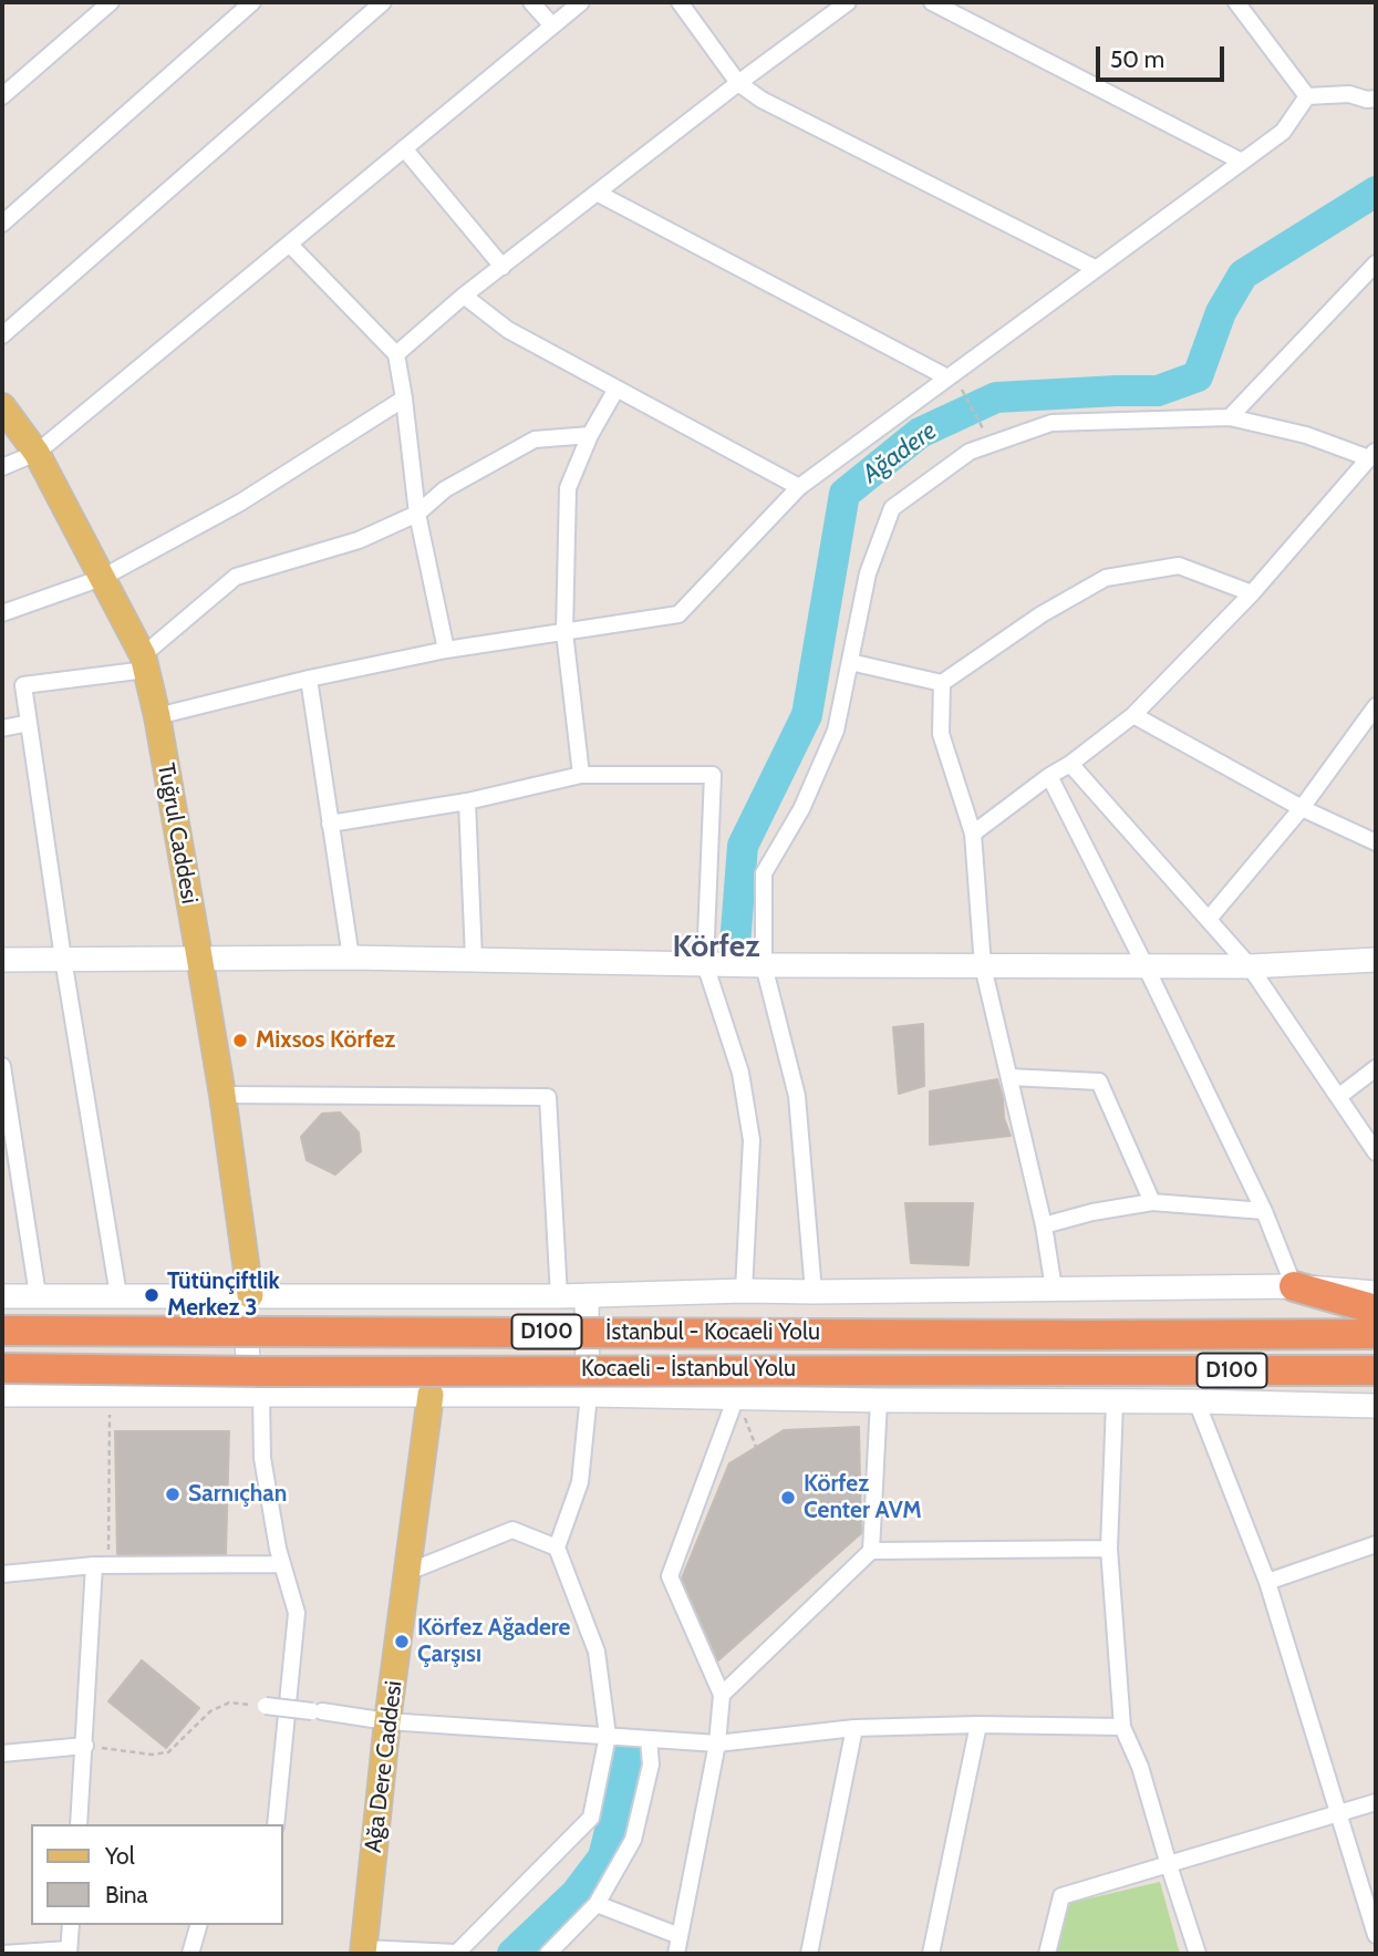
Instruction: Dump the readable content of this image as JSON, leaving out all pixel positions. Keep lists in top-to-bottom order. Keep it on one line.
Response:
{"streets":{"highway":["D100","İstanbul - Kocaeli Yolu","Kocaeli - İstanbul Yolu"],"main road":["Tuğrul Caddesi","Ağa Dere Caddesi"]},"districts":["Körfez"],"water":["Ağadere"],"places":["Mixsos Körfez","Tütünçiftlik Merkez 3","Sarnıçhan","Körfez Center AVM","Körfez Ağadere Çarşısı"],"legend":["Yol","Bina"],"scale_bar":"50 m"}
